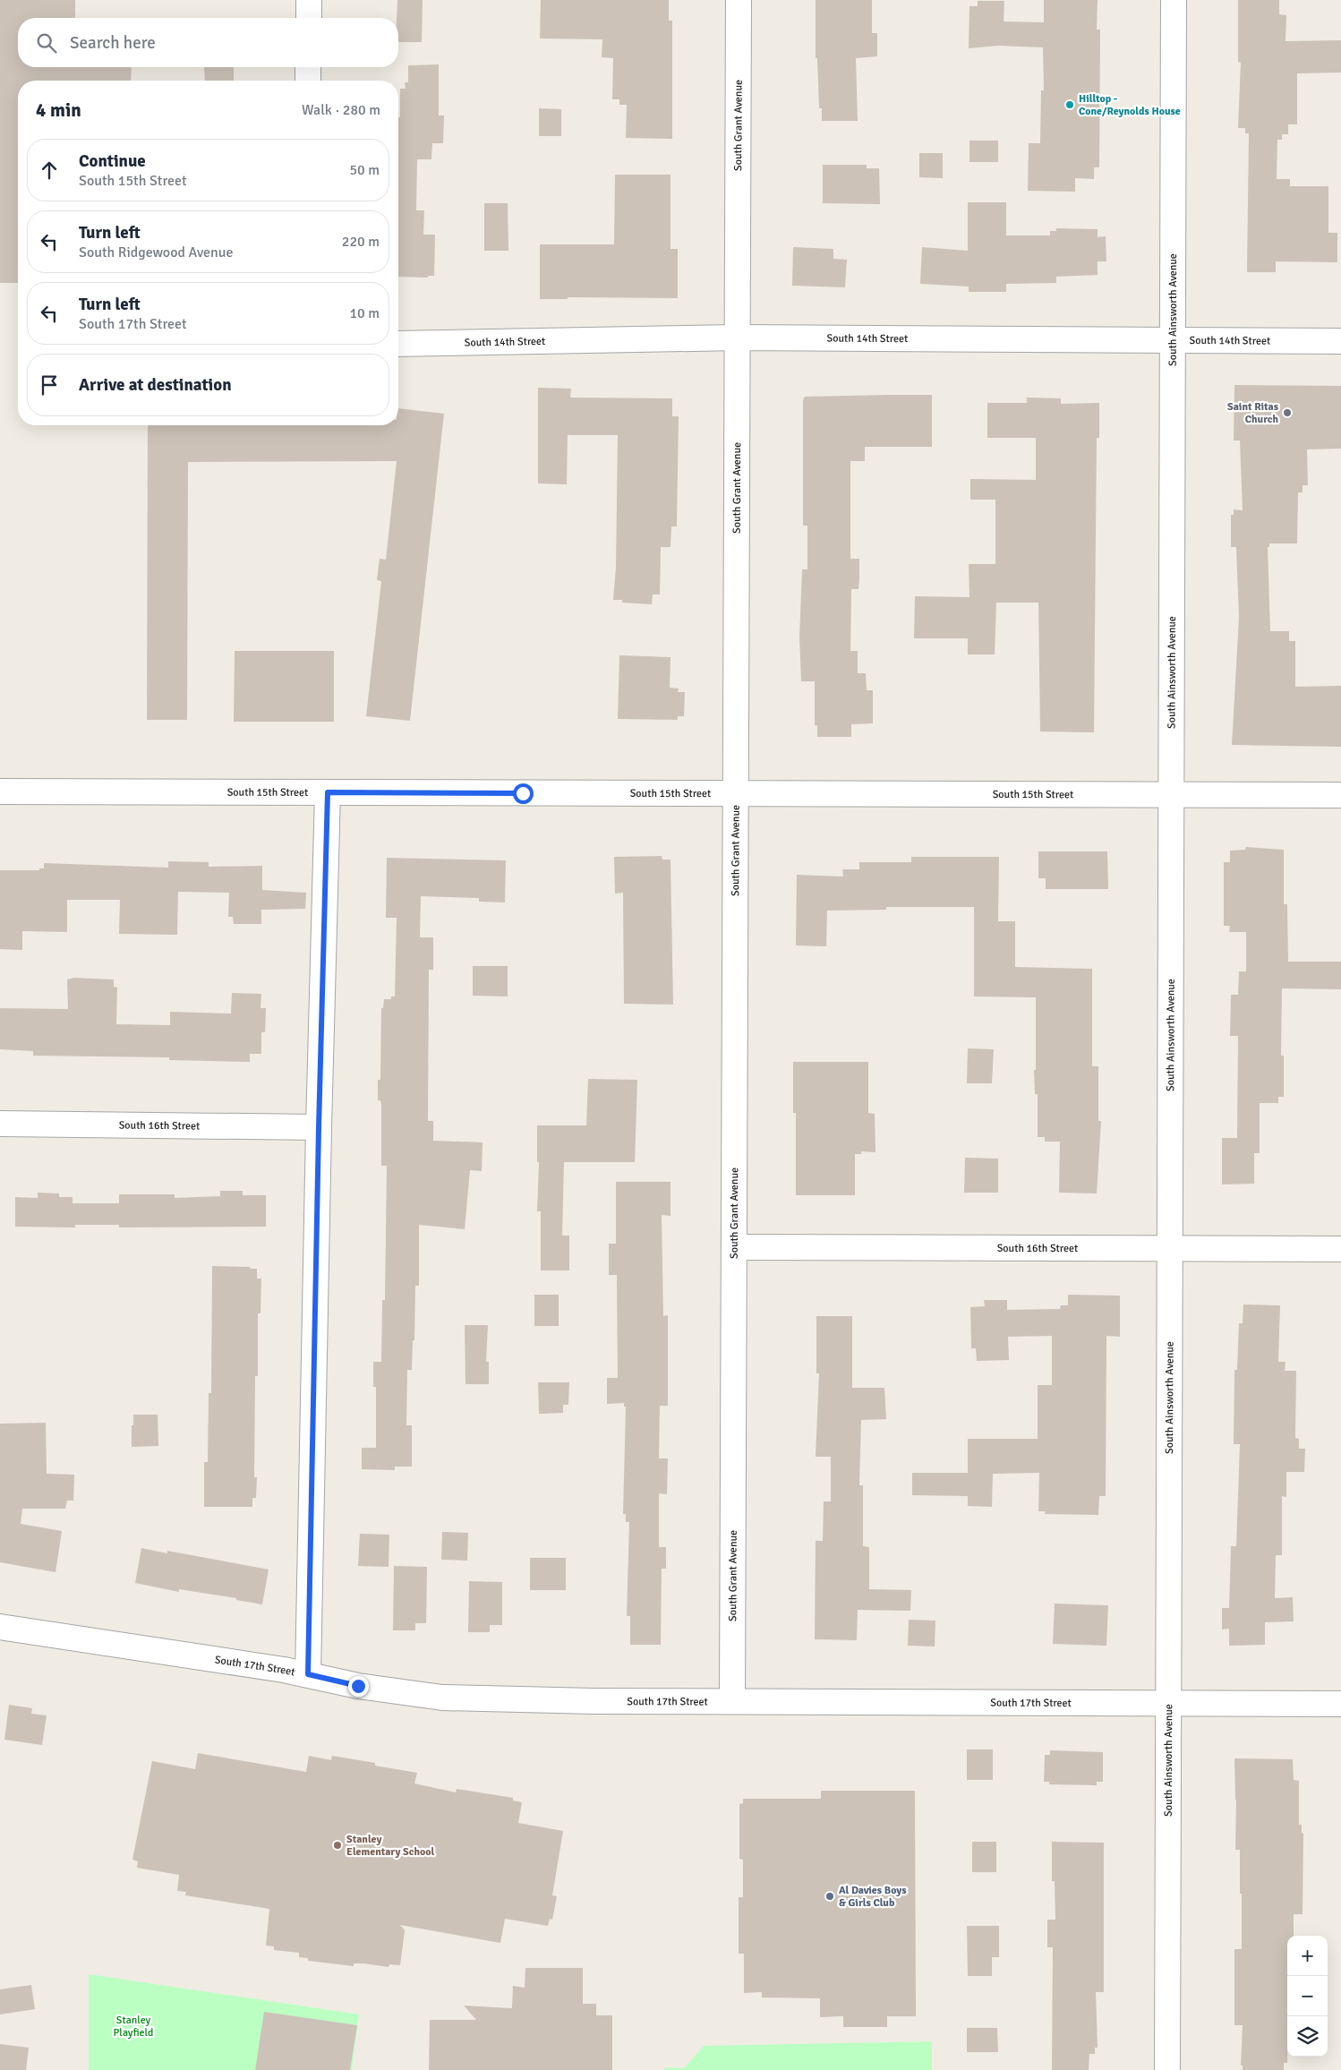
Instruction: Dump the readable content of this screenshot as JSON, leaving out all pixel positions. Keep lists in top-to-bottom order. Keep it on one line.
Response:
{"streets":{"street":["South Grant Avenue","South Ainsworth Avenue","South 14th Street","South 15th Street","South 16th Street","South 17th Street"]},"crossings":[["South Grant Avenue","South 14th Street"],["South Grant Avenue","South 15th Street"],["South Grant Avenue","South 16th Street"],["South Grant Avenue","South 17th Street"],["South Ainsworth Avenue","South 14th Street"],["South Ainsworth Avenue","South 15th Street"],["South Ainsworth Avenue","South 16th Street"],["South Ainsworth Avenue","South 17th Street"]],"parks":["Stanley Playfield"],"places":["Hilltop - Cone/Reynolds House","Saint Ritas Church","Stanley Elementary School","Al Davies Boys & Girls Club"],"page":{"search":"Search here","heading":["4 min","Walk · 280 m"],"list":[["Continue","South 15th Street","50 m"],["Turn left","South Ridgewood Avenue","220 m"],["Turn left","South 17th Street","10 m"],"Arrive at destination"],"map_buttons":["+","−"]}}
